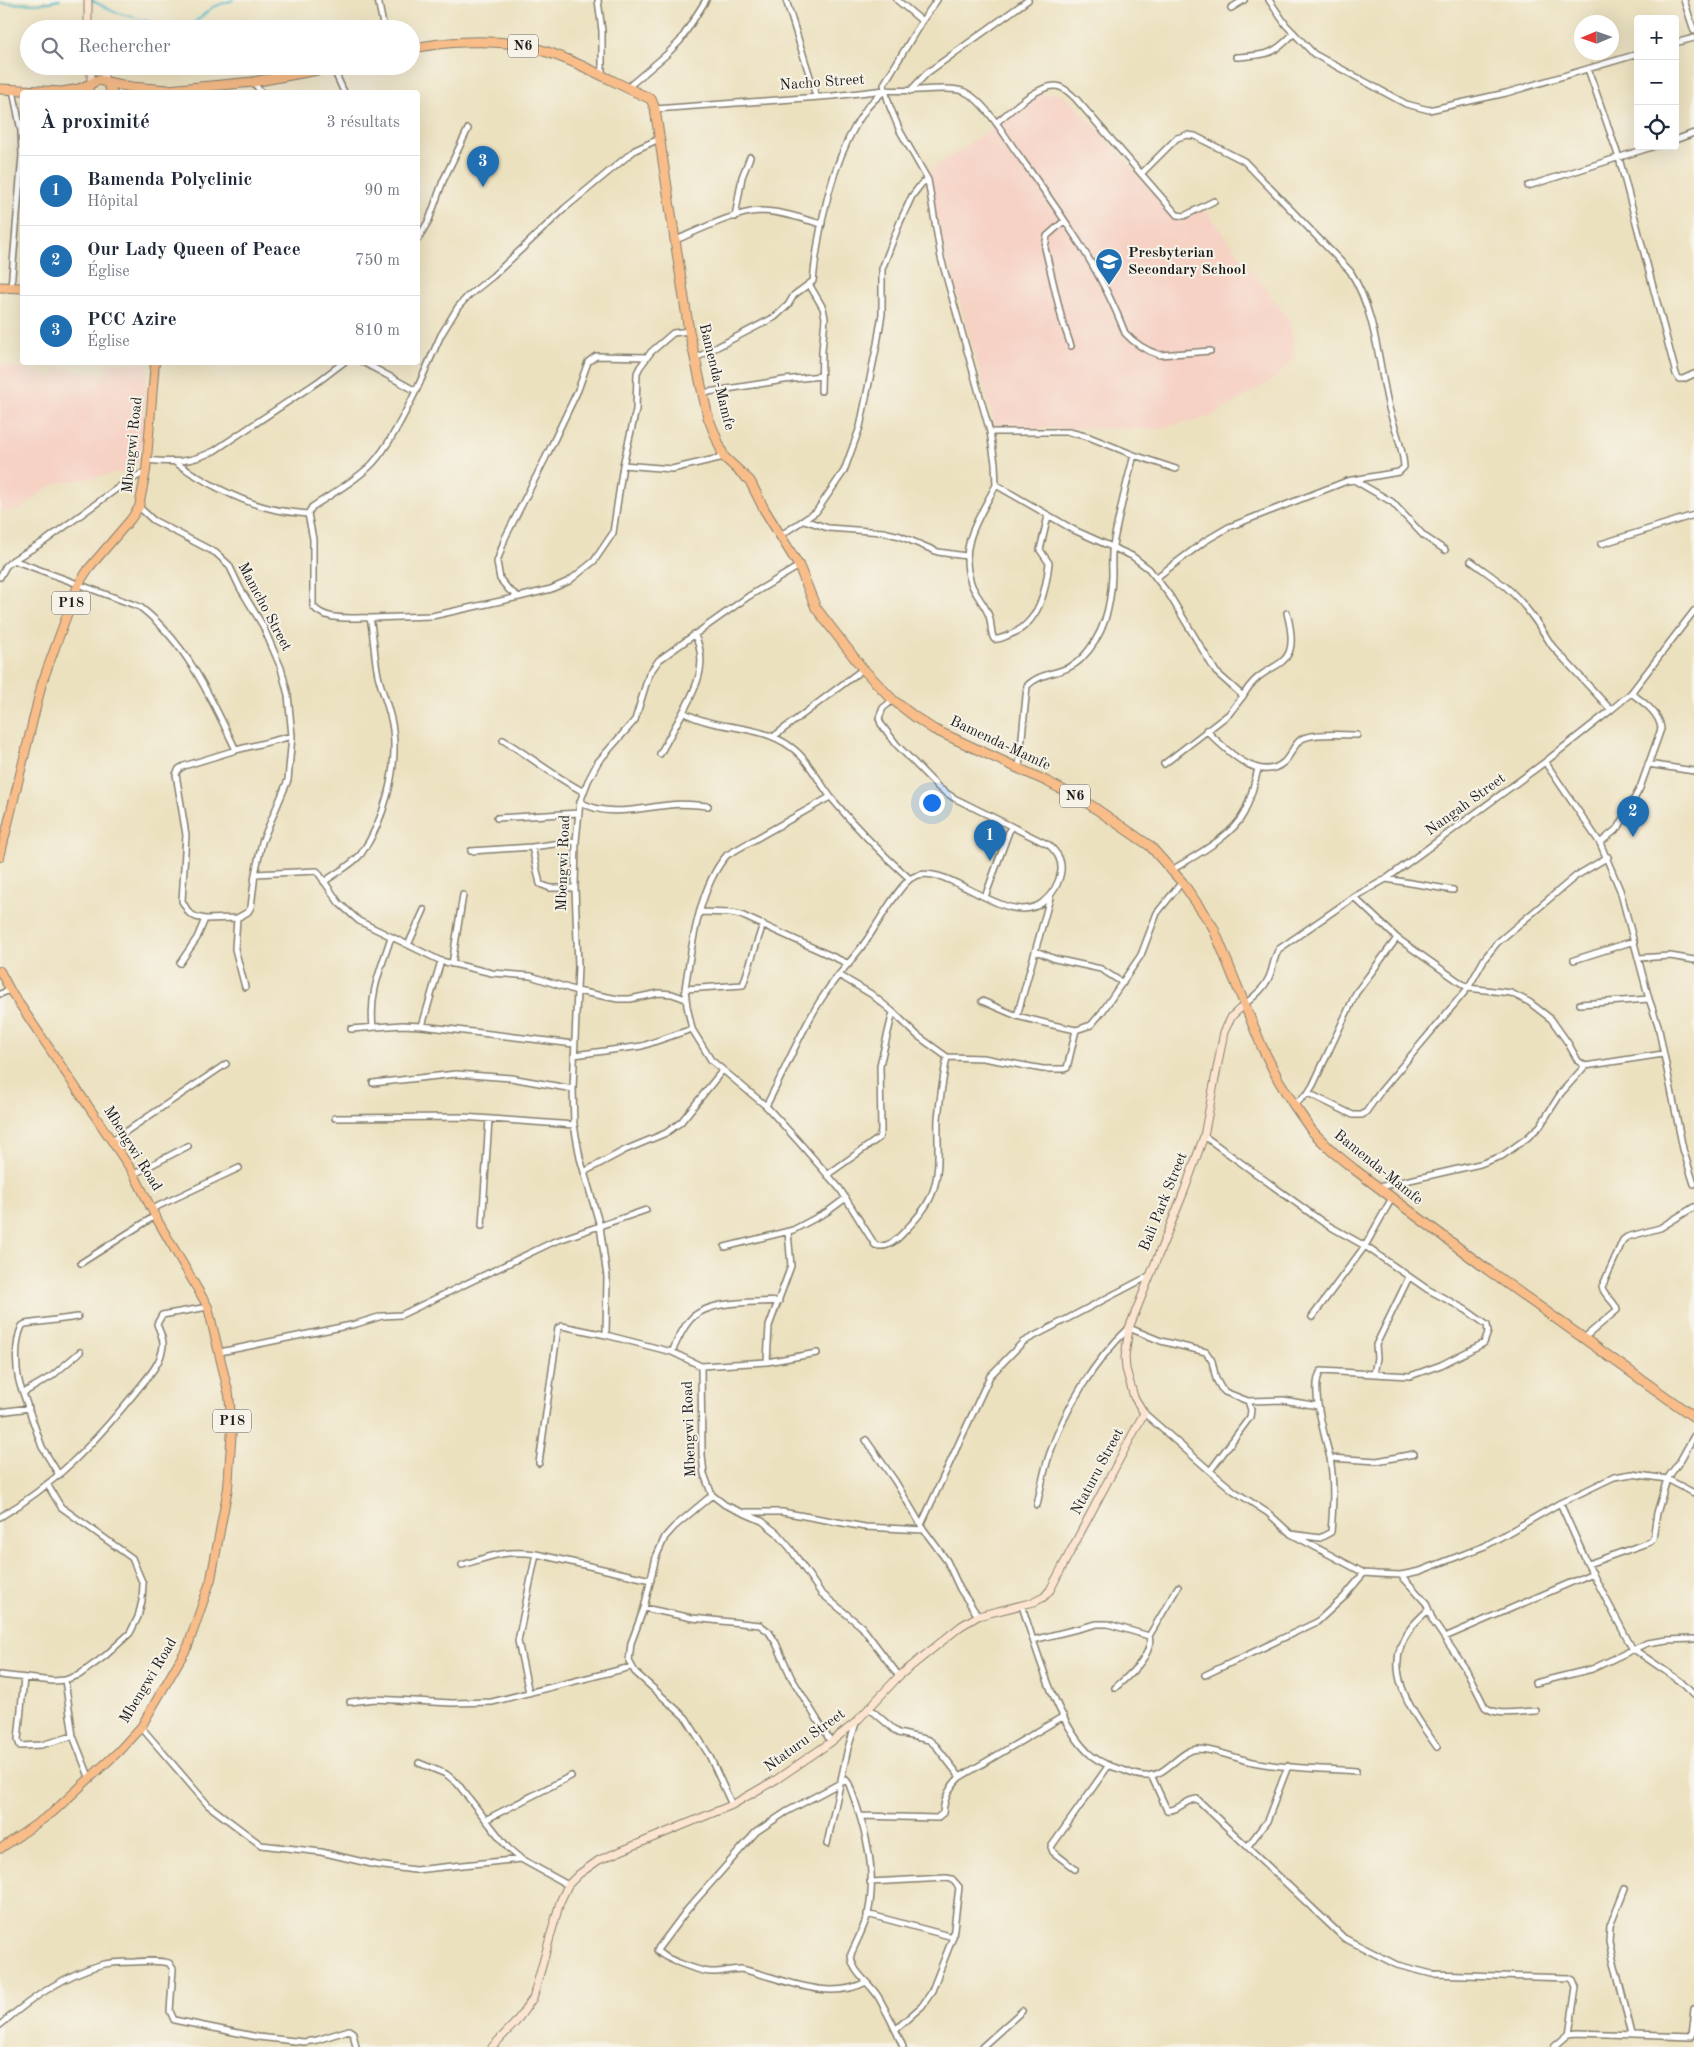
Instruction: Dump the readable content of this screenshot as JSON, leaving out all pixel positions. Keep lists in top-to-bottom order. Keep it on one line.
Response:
{"streets":{"highway":["N6","Bamenda-Mamfe"],"main road":["Mbengwi Road","P18"],"street":["Nacho Street","Mamcho Street","Nangah Street","Bali Park Street","Ntaturu Street"]},"crossings":[["N6","Nacho Street"],["N6","Bamenda-Mamfe"],["Nacho Street","Bamenda-Mamfe"],["Bamenda-Mamfe","Mbengwi Road"],["Bamenda-Mamfe","Nangah Street"],["Bamenda-Mamfe","Bali Park Street"],["Mbengwi Road","Mamcho Street"],["Mbengwi Road","Ntaturu Street"],["Nangah Street","Bali Park Street"],["Bali Park Street","Ntaturu Street"]],"places":{"school or university":["Presbyterian Secondary School"]},"north":"left","page":{"map_buttons":["+","−"],"search":"Rechercher","heading":["À proximité","3 résultats"],"pins":["3","2","1"],"list":[{"mark":"1","name":"Bamenda Polyclinic","note":"Hôpital","value":"90 m"},{"mark":"2","name":"Our Lady Queen of Peace","note":"Église","value":"750 m"},{"mark":"3","name":"PCC Azire","note":"Église","value":"810 m"}]}}
